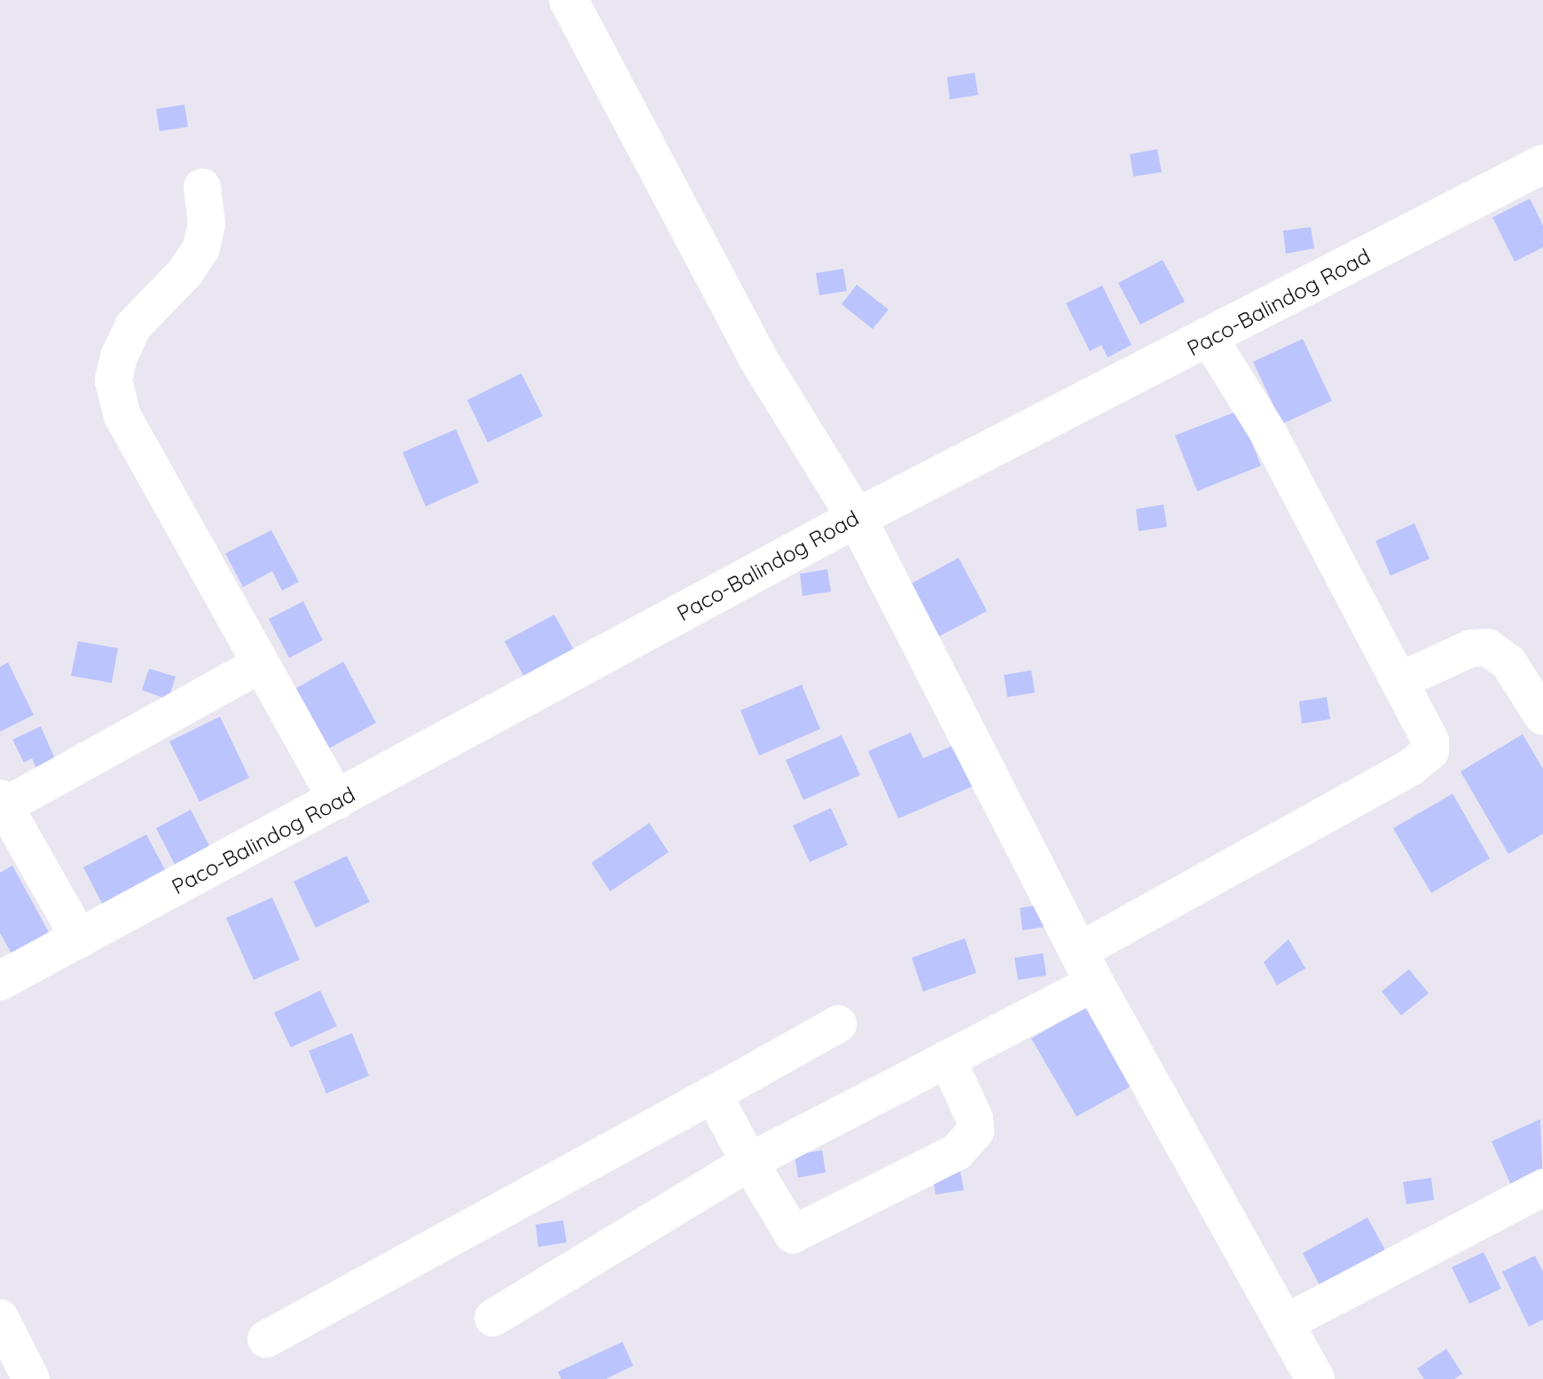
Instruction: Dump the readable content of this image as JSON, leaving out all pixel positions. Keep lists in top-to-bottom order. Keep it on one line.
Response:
{"streets":{"street":["Paco-Balindog Road"]}}
